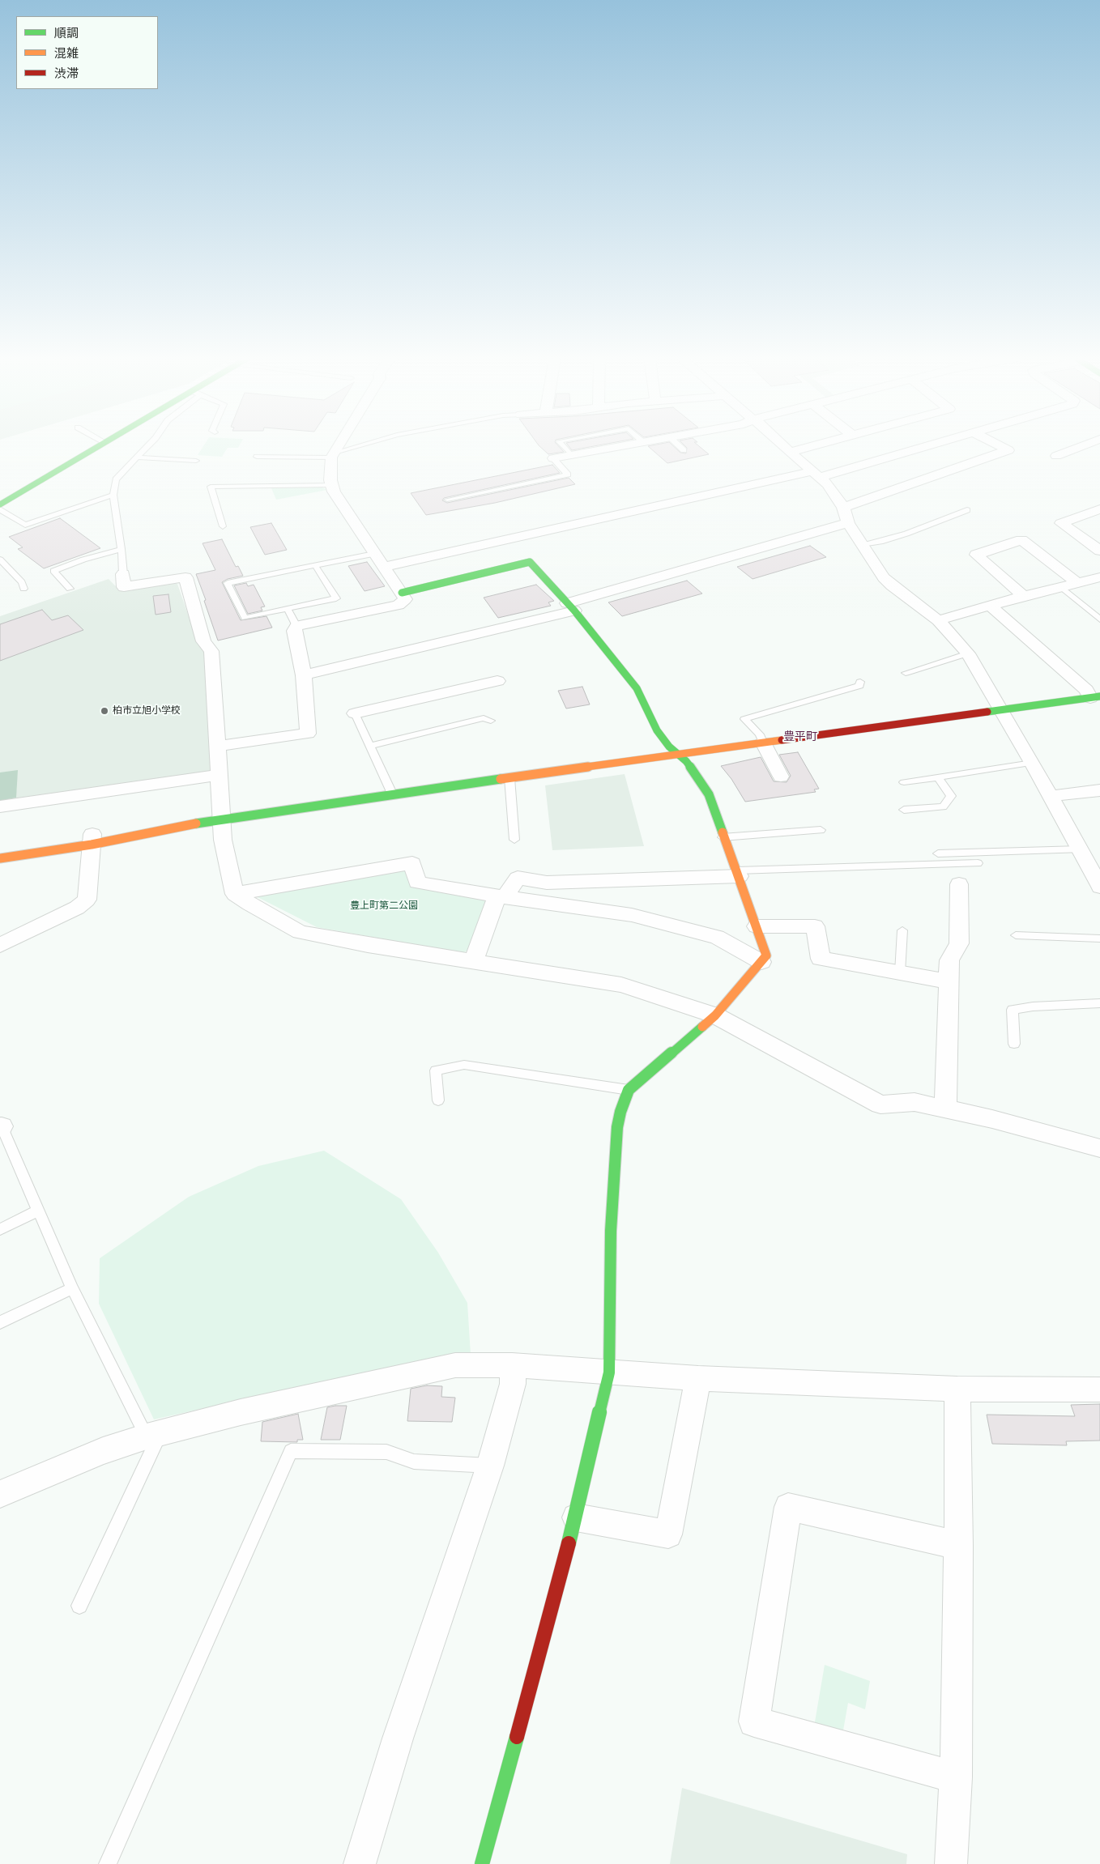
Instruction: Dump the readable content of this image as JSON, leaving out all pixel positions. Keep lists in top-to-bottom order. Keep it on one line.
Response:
{"districts":["豊平町"],"parks":["豊上町第二公園"],"places":["柏市立旭小学校"],"legend":["順調","混雑","渋滞"]}
